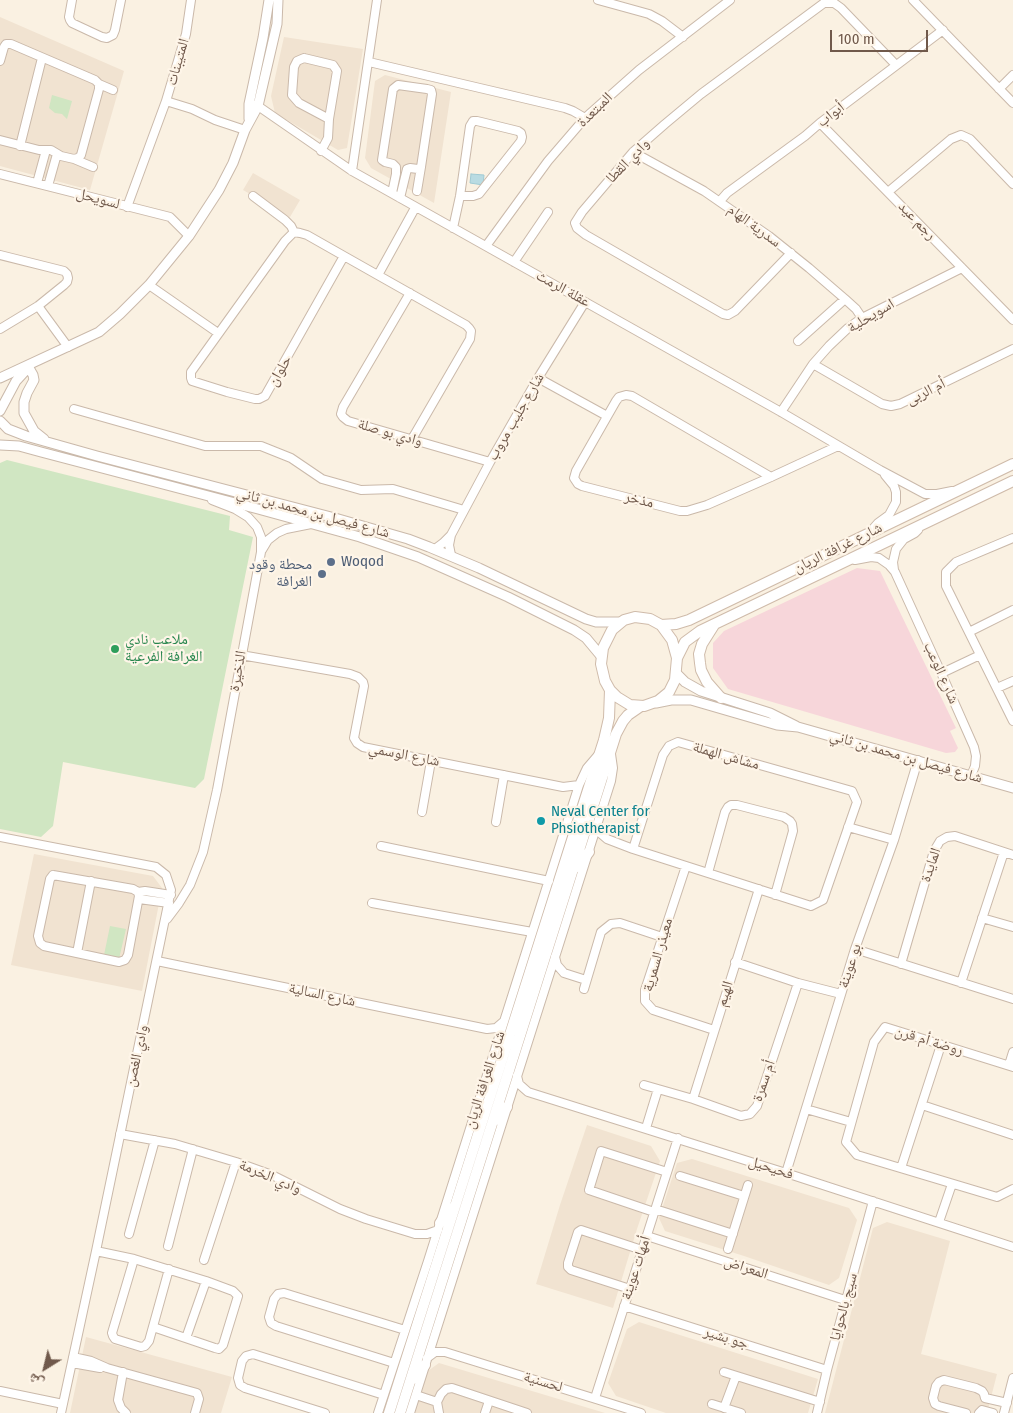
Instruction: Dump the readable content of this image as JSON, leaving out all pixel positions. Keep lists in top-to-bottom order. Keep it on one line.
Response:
{"streets":{"main road":["شارع غرافة الريان","شارع الغرافة الريان"],"street":["المتيبنات","المبتعدة","أبواب","وادي القطا","لسويحل","رجم عيد","سدرية الهام","عقلة الرمث","اسويحلية","حلوان","أم الربى","شارع جليب مروب","وادي بو صلة","مذخر","شارع فيصل بن محمد بن ثاني","الذخيرة","شارع الوعب","شارع الوسمي","مشاش الهملة","المايدة","معيذر السمرية","بو عوينة","الهيم","شارع السالية","روضة أم قرن","وادي الغصن","أم سمرة","فحيحيل","وادي الخرمة","أمهات عوينة","المعراض","سيج بالحوايا","جو بشير","لحسنية"]},"crossings":[["المبتعدة","عقلة الرمث"],["أبواب","وادي القطا"],["أبواب","رجم عيد"],["أبواب","سدرية الهام"],["وادي القطا","سدرية الهام"],["رجم عيد","اسويحلية"],["سدرية الهام","اسويحلية"],["عقلة الرمث","اسويحلية"],["عقلة الرمث","شارع جليب مروب"],["عقلة الرمث","مذخر"],["عقلة الرمث","شارع غرافة الريان"],["اسويحلية","أم الربى"],["شارع جليب مروب","وادي بو صلة"],["شارع جليب مروب","شارع فيصل بن محمد بن ثاني"],["شارع فيصل بن محمد بن ثاني","شارع غرافة الريان"],["شارع فيصل بن محمد بن ثاني","الذخيرة"],["شارع فيصل بن محمد بن ثاني","شارع الوعب"],["شارع فيصل بن محمد بن ثاني","بو عوينة"],["شارع فيصل بن محمد بن ثاني","شارع الغرافة الريان"],["شارع غرافة الريان","شارع الوعب"],["شارع غرافة الريان","شارع الغرافة الريان"],["الذخيرة","شارع الوسمي"],["الذخيرة","وادي الغصن"],["شارع الوسمي","شارع الغرافة الريان"],["مشاش الهملة","معيذر السمرية"],["مشاش الهملة","الهيم"],["معيذر السمرية","الهيم"],["بو عوينة","فحيحيل"],["الهيم","أم سمرة"],["شارع السالية","وادي الغصن"],["وادي الغصن","وادي الخرمة"],["شارع الغرافة الريان","وادي الخرمة"],["فحيحيل","أمهات عوينة"],["فحيحيل","سيج بالحوايا"],["أمهات عوينة","المعراض"],["أمهات عوينة","جو بشير"],["أمهات عوينة","لحسنية"],["المعراض","سيج بالحوايا"],["سيج بالحوايا","جو بشير"]],"places":["Woqod","محطة وقود الغرافة","ملاعب نادي الغرافة الفرعية","Neval Center for Phsiotherapist"],"scale_bar":"100 m","north":"bottom left"}
